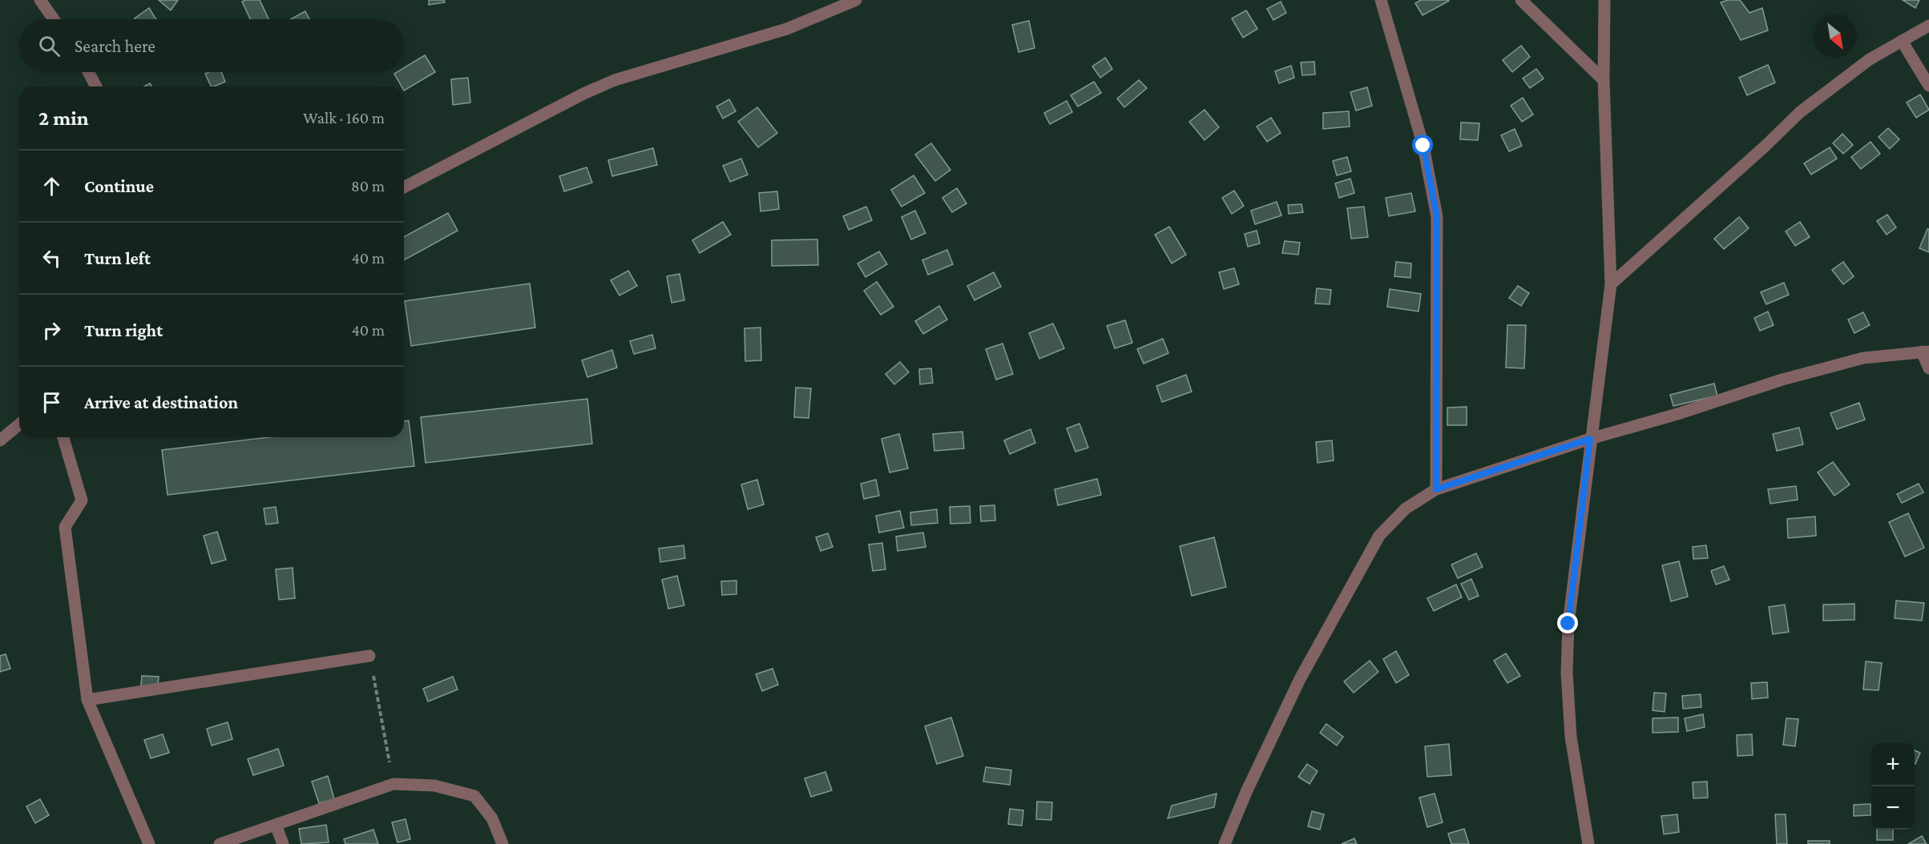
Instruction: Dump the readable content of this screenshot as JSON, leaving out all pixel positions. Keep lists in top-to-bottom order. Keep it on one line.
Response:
{"north":"bottom right","page":{"search":"Search here","heading":["2 min","Walk · 160 m"],"list":[["Continue","80 m"],["Turn left","40 m"],["Turn right","40 m"],"Arrive at destination"],"map_buttons":["+","−"]}}
